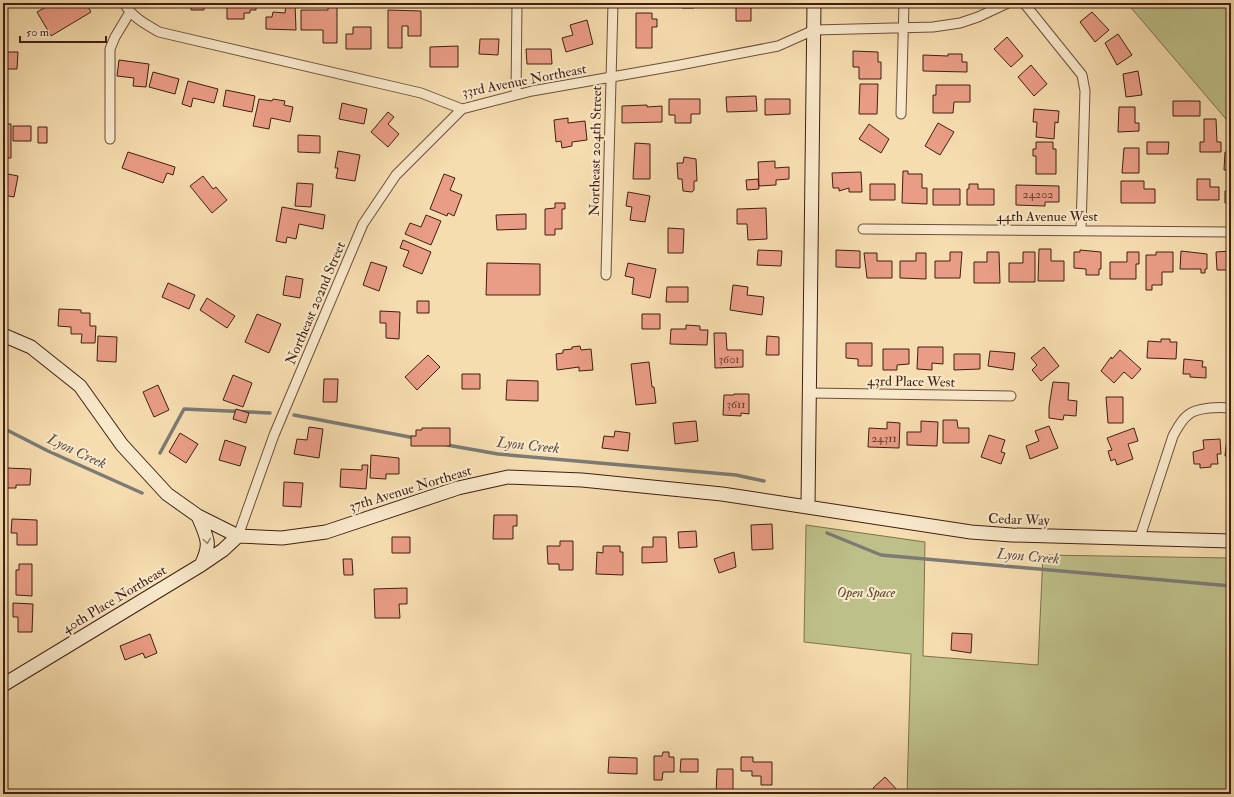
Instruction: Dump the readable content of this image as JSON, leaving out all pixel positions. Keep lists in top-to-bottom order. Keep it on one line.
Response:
{"streets":{"street":["33rd Avenue Northeast","Northeast 204th Street","44th Avenue West","Northeast 202nd Street","43rd Place West","37th Avenue Northeast","Cedar Way","40th Place Northeast"]},"crossings":[["33rd Avenue Northeast","Northeast 204th Street"],["33rd Avenue Northeast","Northeast 202nd Street"],["Northeast 202nd Street","37th Avenue Northeast"],["Northeast 202nd Street","40th Place Northeast"],["37th Avenue Northeast","Cedar Way"],["37th Avenue Northeast","40th Place Northeast"]],"water":["Lyon Creek"],"parks":["Open Space"],"house_numbers":["24202","3601","3611","24311"],"scale_bar":"50 m"}
